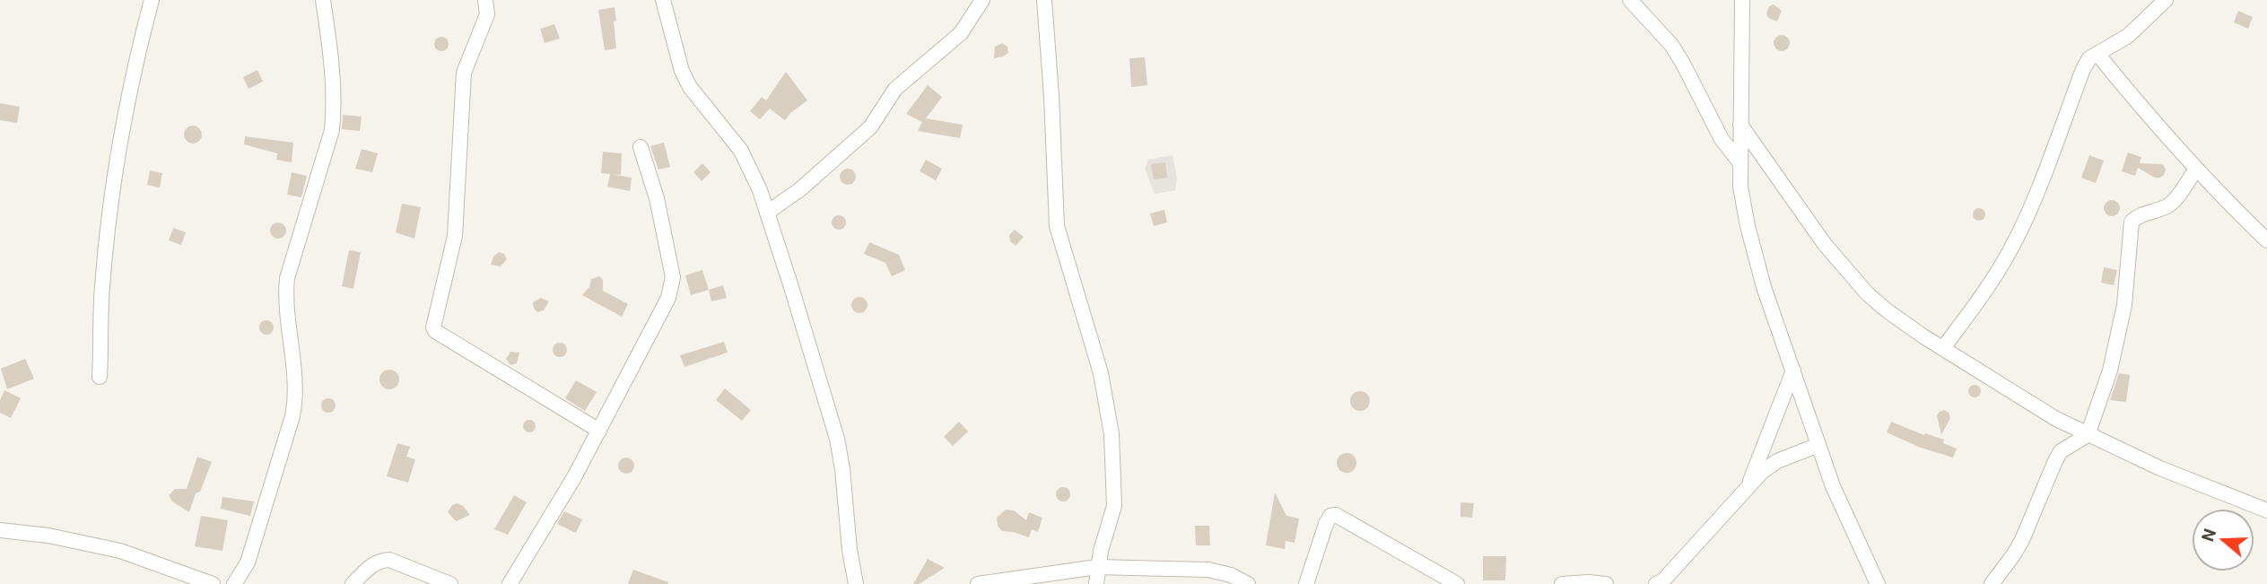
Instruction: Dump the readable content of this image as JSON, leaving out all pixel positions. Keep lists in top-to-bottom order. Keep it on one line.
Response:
{"north":"left"}
